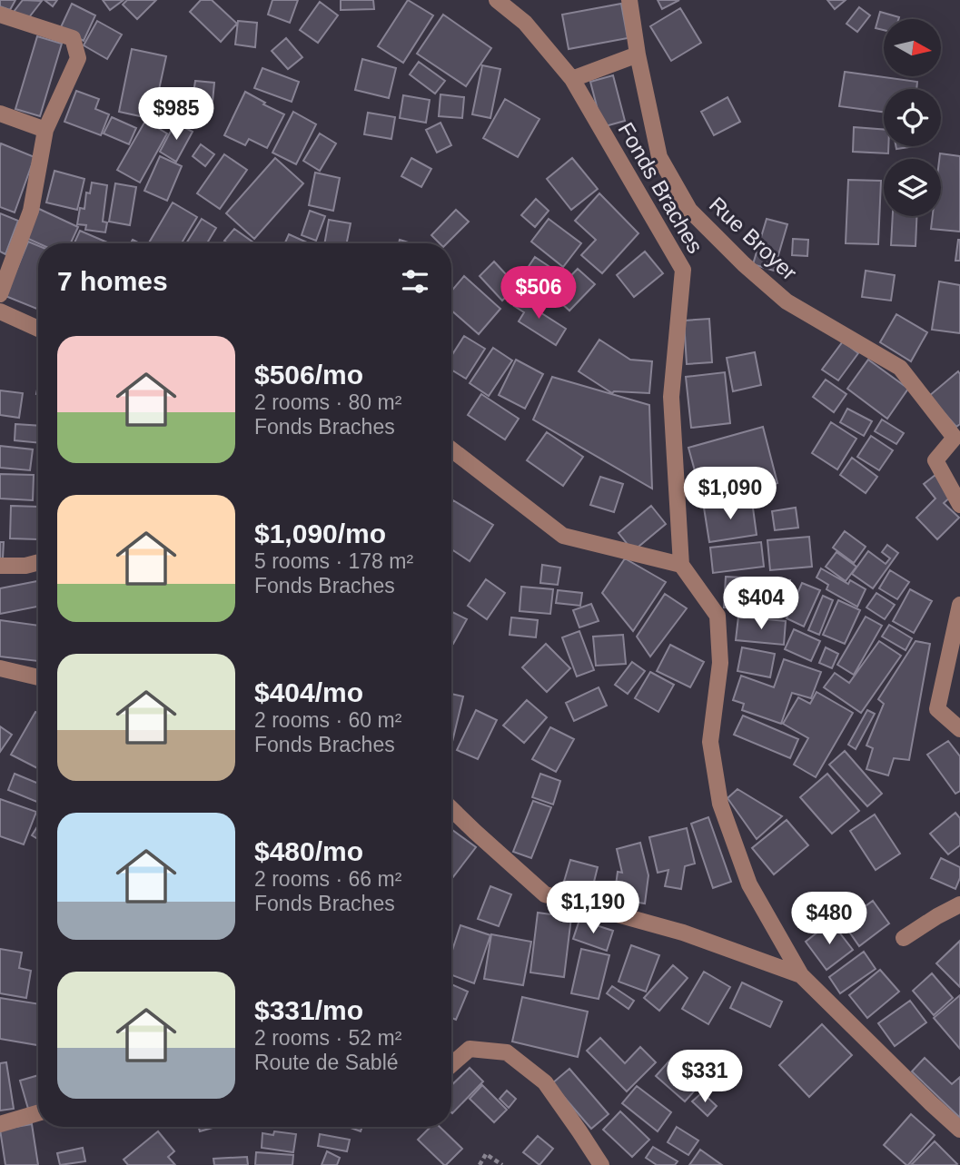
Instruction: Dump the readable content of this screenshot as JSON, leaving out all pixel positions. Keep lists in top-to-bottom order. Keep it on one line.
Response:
{"streets":{"street":["Fonds Braches","Rue Broyer"]},"north":"right","page":{"price":["$985","$506","$1,090","$404","$1,190","$480","$331"],"heading":"7 homes","list":[{"name":"$506/mo","note":"2 rooms · 80 m² · Fonds Braches"},{"name":"$1,090/mo","note":"5 rooms · 178 m² · Fonds Braches"},{"name":"$404/mo","note":"2 rooms · 60 m² · Fonds Braches"},{"name":"$480/mo","note":"2 rooms · 66 m² · Fonds Braches"},{"name":"$331/mo","note":"2 rooms · 52 m² · Route de Sablé"}]}}
